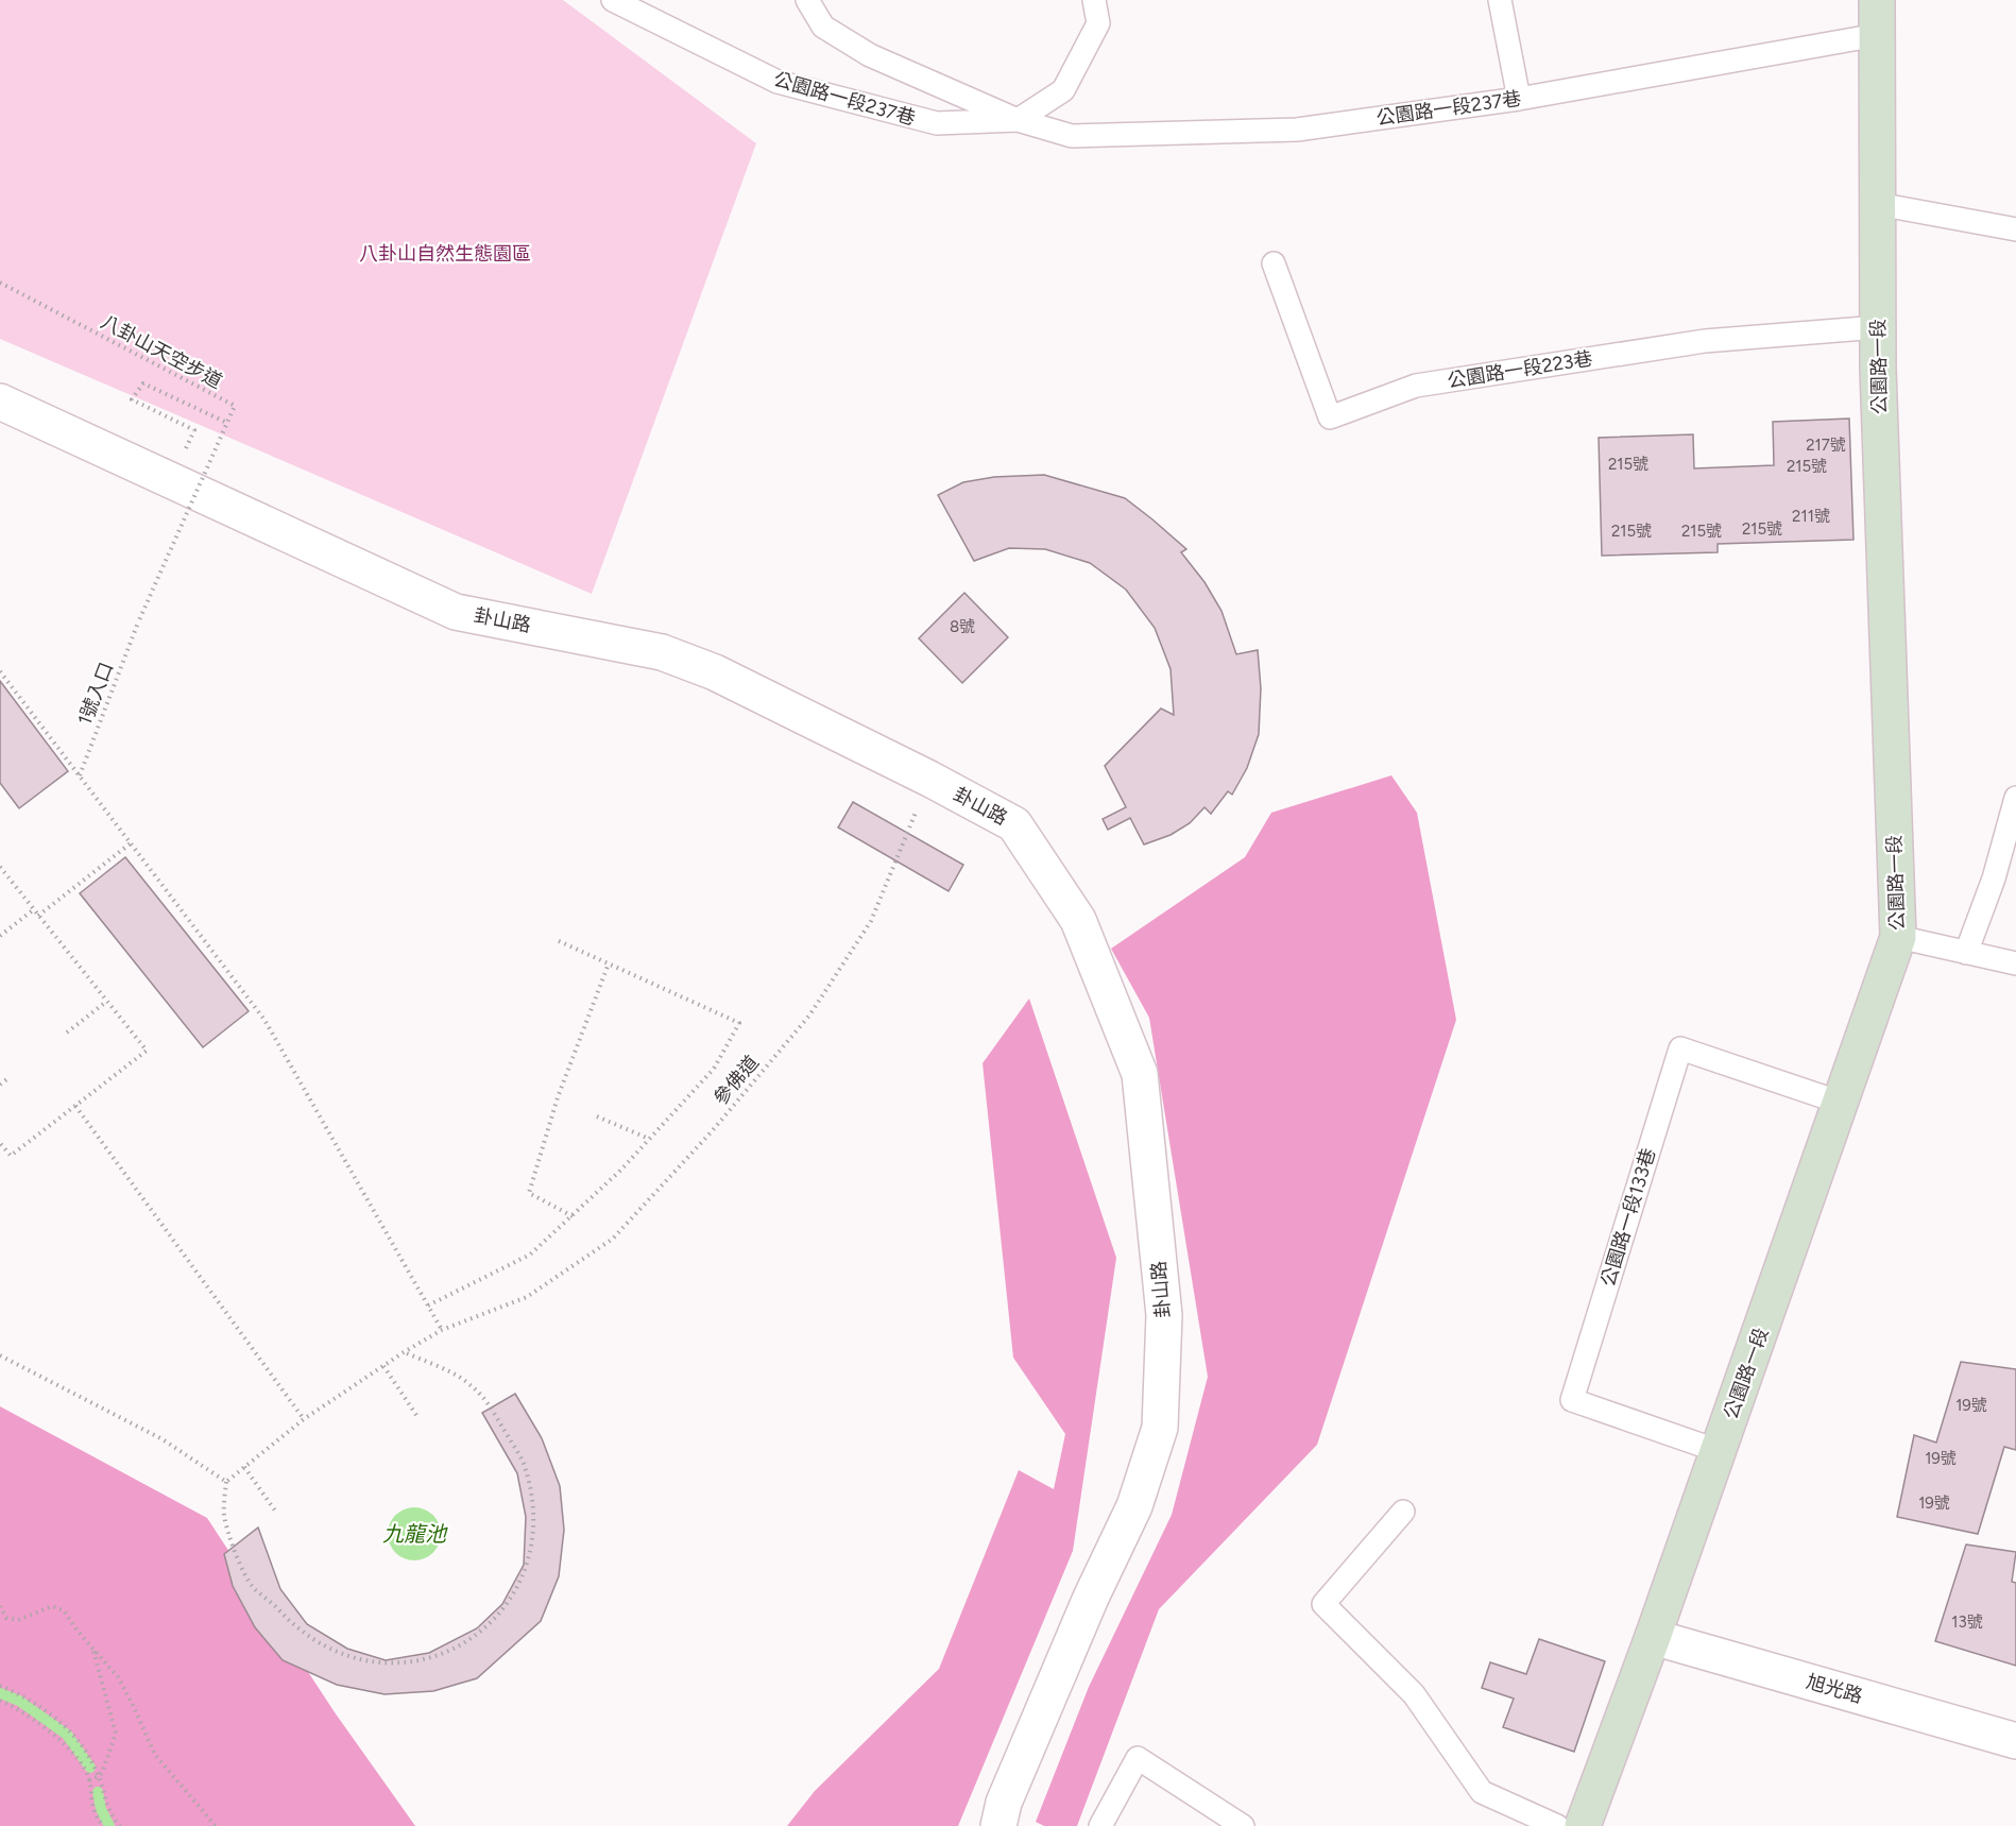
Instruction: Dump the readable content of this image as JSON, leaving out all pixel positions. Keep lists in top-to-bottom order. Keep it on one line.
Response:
{"streets":{"main road":["公園路一段"],"street":["卦山路","旭光路"],"lane":["公園路一段237巷","公園路一段223巷","公園路一段133巷"],"path":["八卦山天空步道","1號入口","參佛道"]},"crossings":[["公園路一段237巷","公園路一段"],["八卦山天空步道","1號入口"],["公園路一段","公園路一段223巷"],["公園路一段","公園路一段133巷"],["公園路一段","旭光路"],["卦山路","參佛道"]],"water":["九龍池"],"parks":["八卦山自然生態園區"],"house_numbers":["217號","215號","215號","211號","215號","215號","215號","8號","19號","19號","19號","13號"]}
